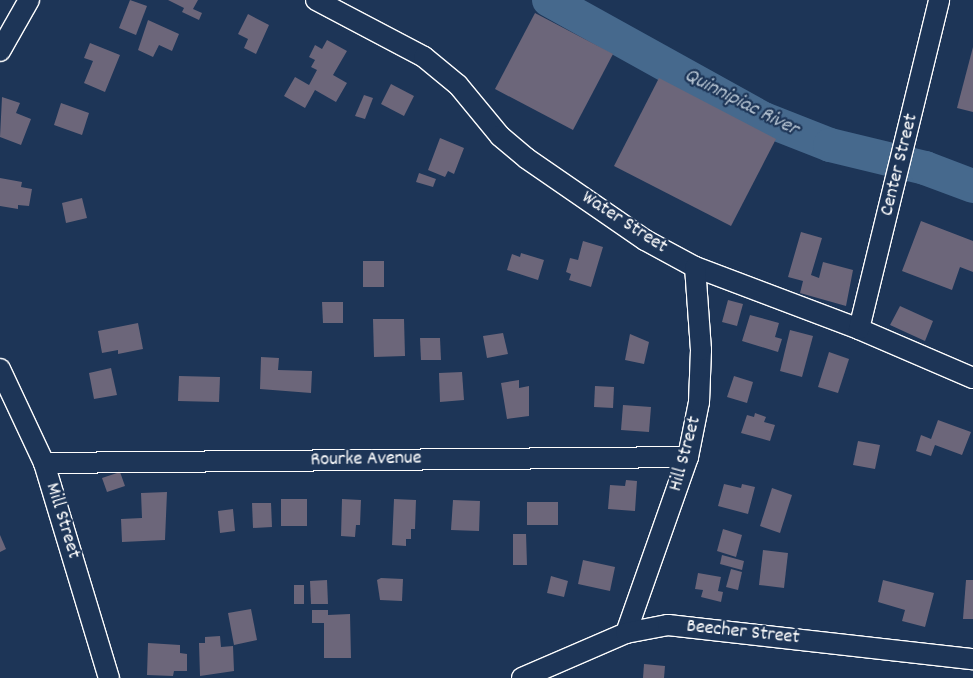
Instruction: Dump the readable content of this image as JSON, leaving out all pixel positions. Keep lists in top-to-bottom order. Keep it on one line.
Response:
{"streets":{"street":["Center Street","Water Street","Hill Street","Rourke Avenue","Mill Street","Beecher Street"]},"crossings":[["Center Street","Water Street"],["Water Street","Hill Street"],["Hill Street","Rourke Avenue"],["Hill Street","Beecher Street"],["Rourke Avenue","Mill Street"]],"water":["Quinnipiac River"]}
